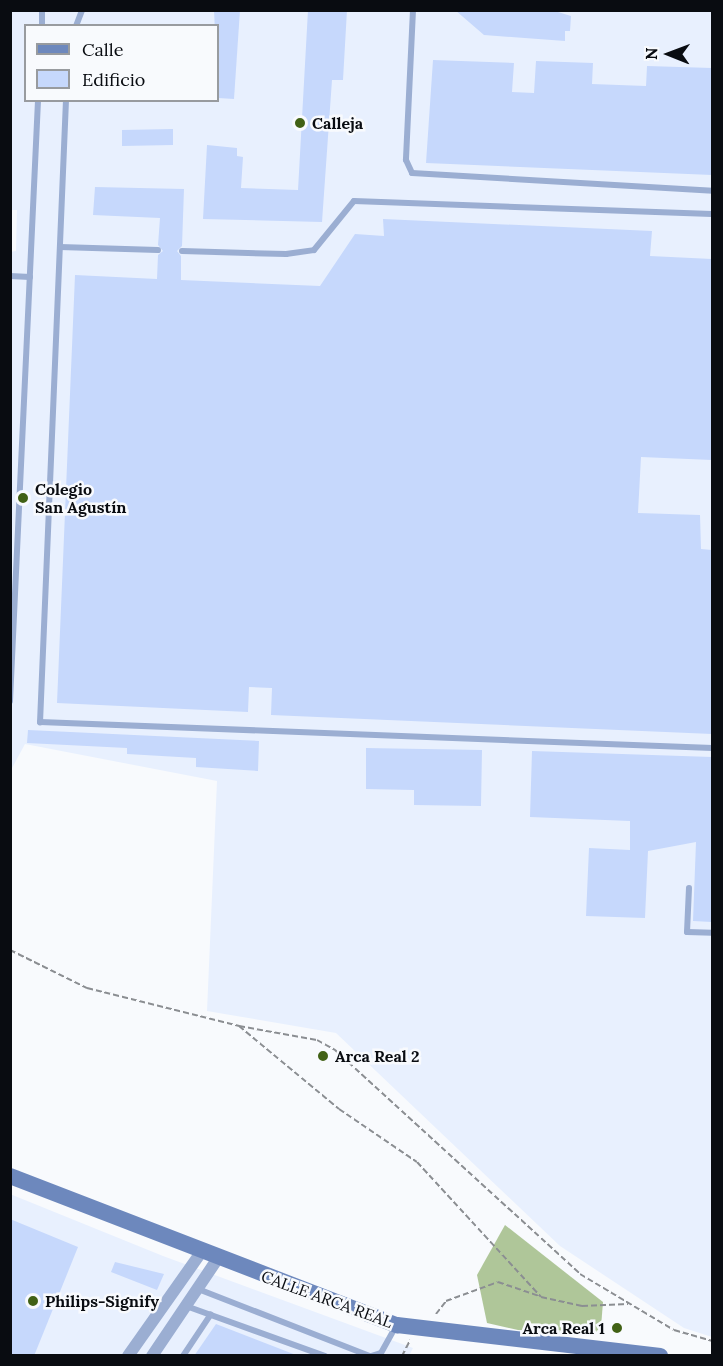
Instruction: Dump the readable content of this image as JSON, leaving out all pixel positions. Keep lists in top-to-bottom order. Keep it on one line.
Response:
{"streets":{"street":["CALLE ARCA REAL"]},"places":["Calleja","Colegio San Agustín","Arca Real 2","Philips-Signify","Arca Real 1"],"legend":["Calle","Edificio"],"north":"left"}
